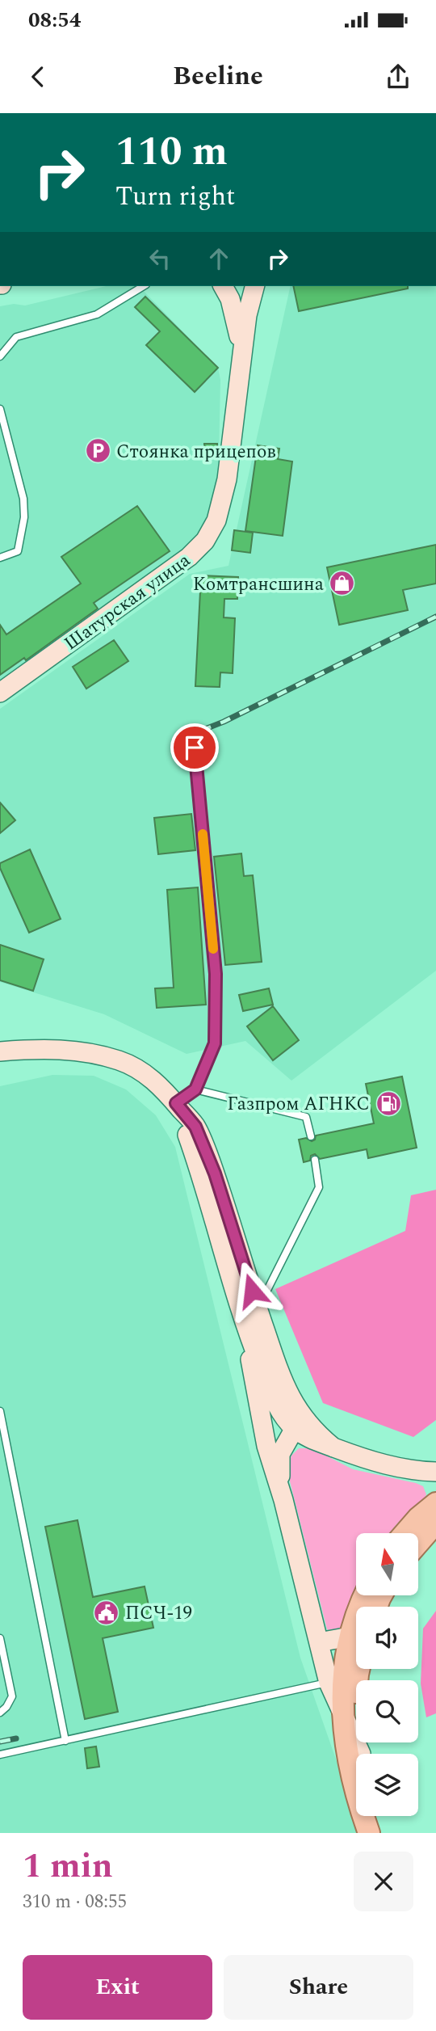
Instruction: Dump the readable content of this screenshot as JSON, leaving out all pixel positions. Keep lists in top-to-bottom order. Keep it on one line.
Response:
{"streets":{"main road":["Шатурская улица"]},"places":{"parking":["Стоянка прицепов"],"shop":["Комтрансшина"],"fuel station":["Газпром АГНКС"],"public building":["ПСЧ-19"]},"north":"top","page":{"status":"08:54","header":"Beeline","turn":["110 m","Turn right"],"heading":["1 min","310 m · 08:55"],"buttons":["Exit","Share"]}}
